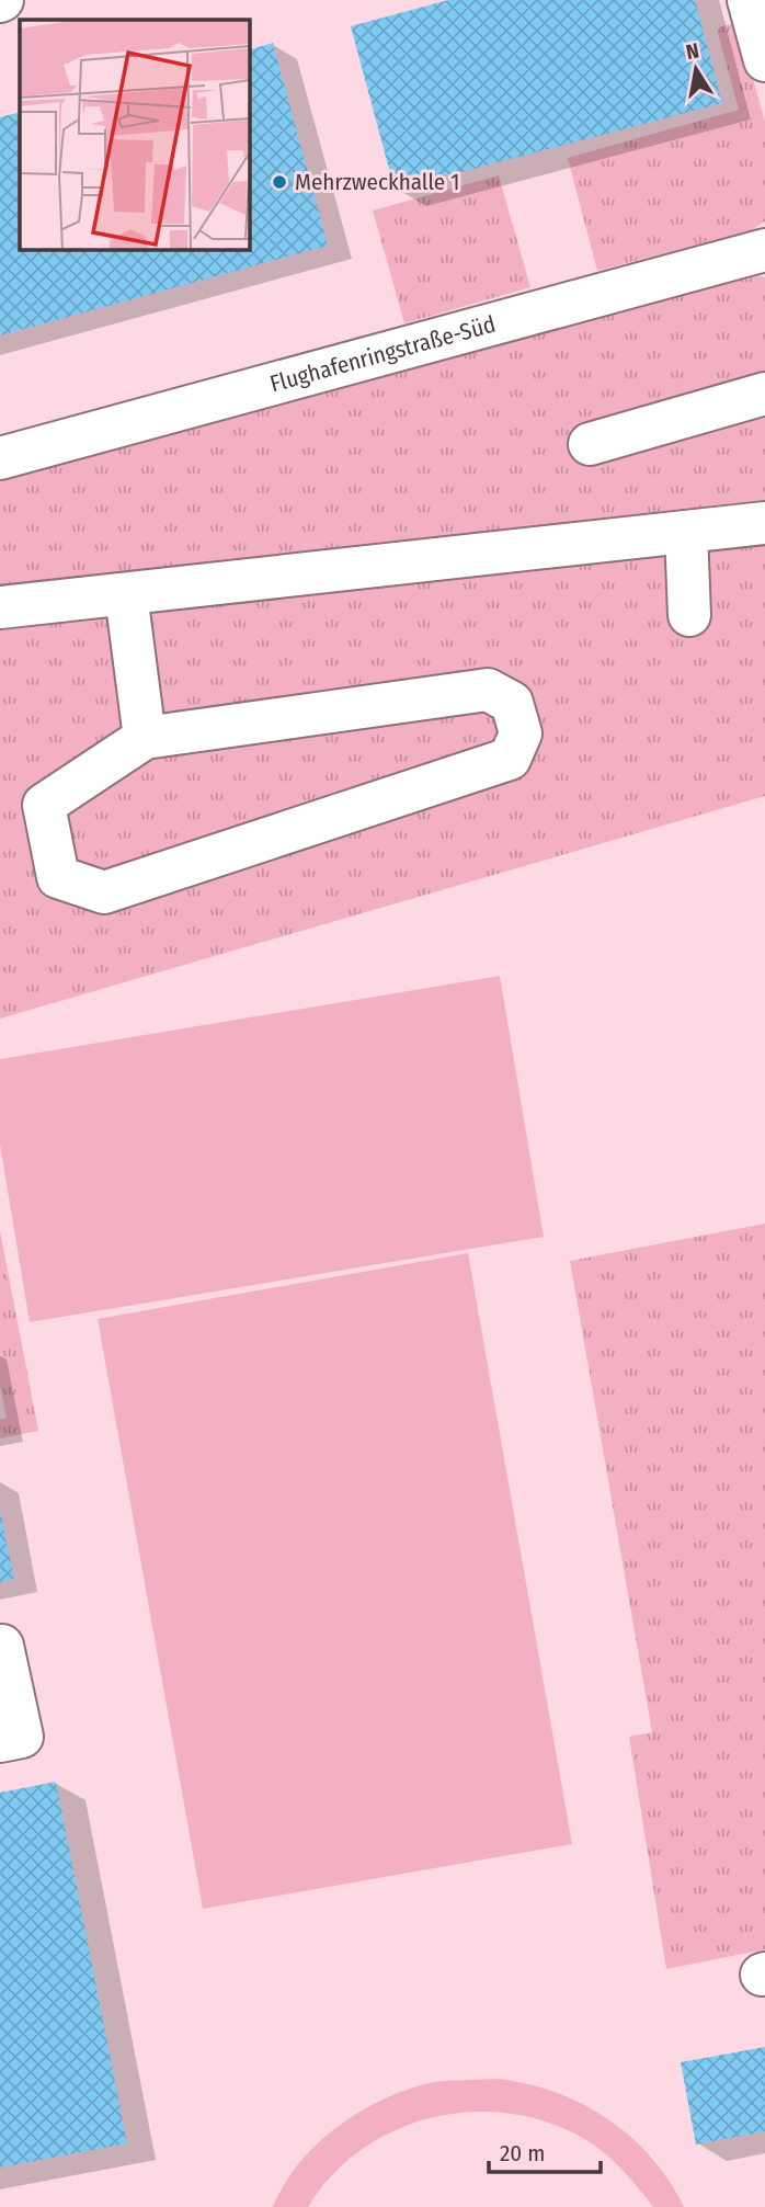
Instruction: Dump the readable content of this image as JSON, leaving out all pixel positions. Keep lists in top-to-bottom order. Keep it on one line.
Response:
{"streets":{"lane":["Flughafenringstraße-Süd"]},"places":["Mehrzweckhalle 1"],"scale_bar":"20 m","north":"top"}
